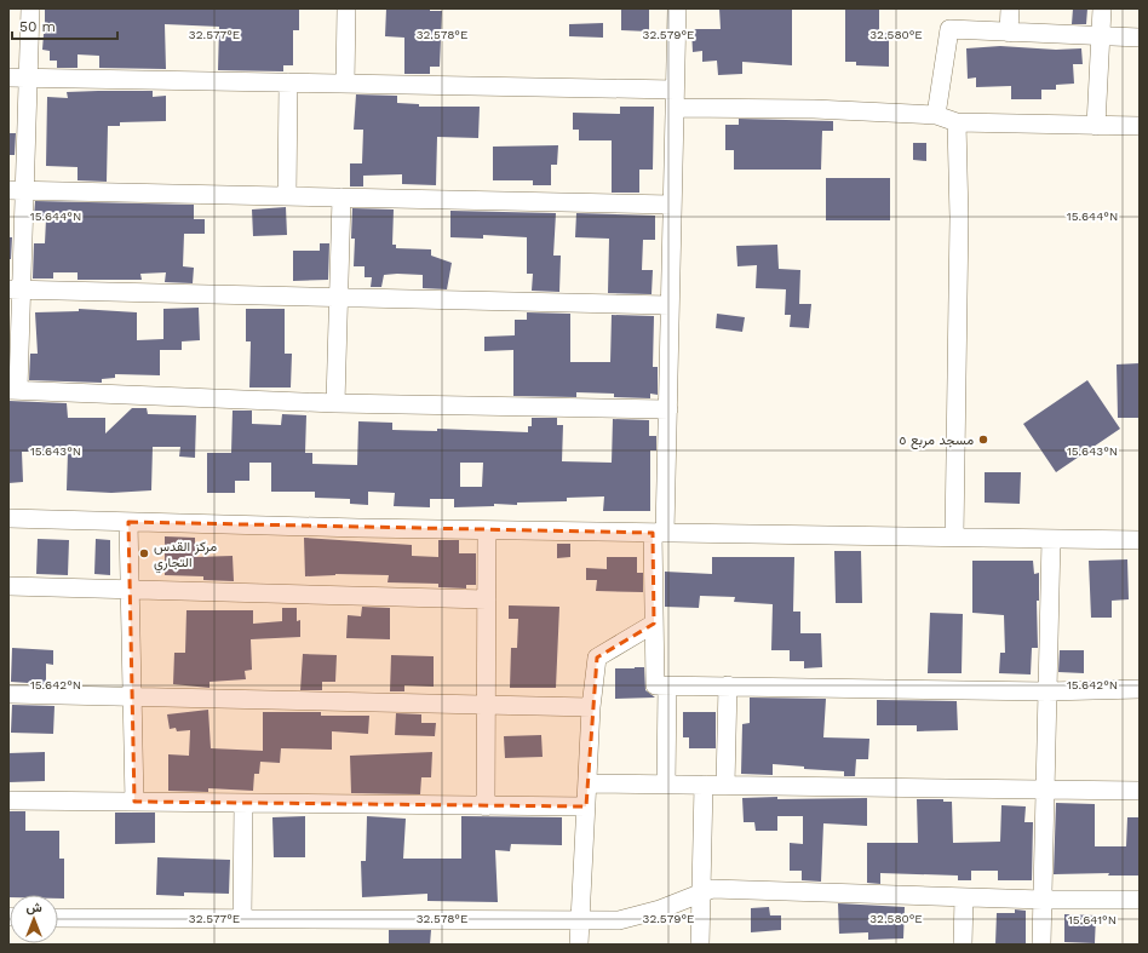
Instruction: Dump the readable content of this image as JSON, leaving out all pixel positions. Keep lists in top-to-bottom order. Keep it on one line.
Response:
{"places":["مسجد مربع ٥","مركز القدس التجاري"],"scale_bar":"50 m","north":"top","coordinates":["32.577°E","32.578°E","32.579°E","32.580°E","15.644°N","15.643°N","15.642°N","15.641°N"]}
